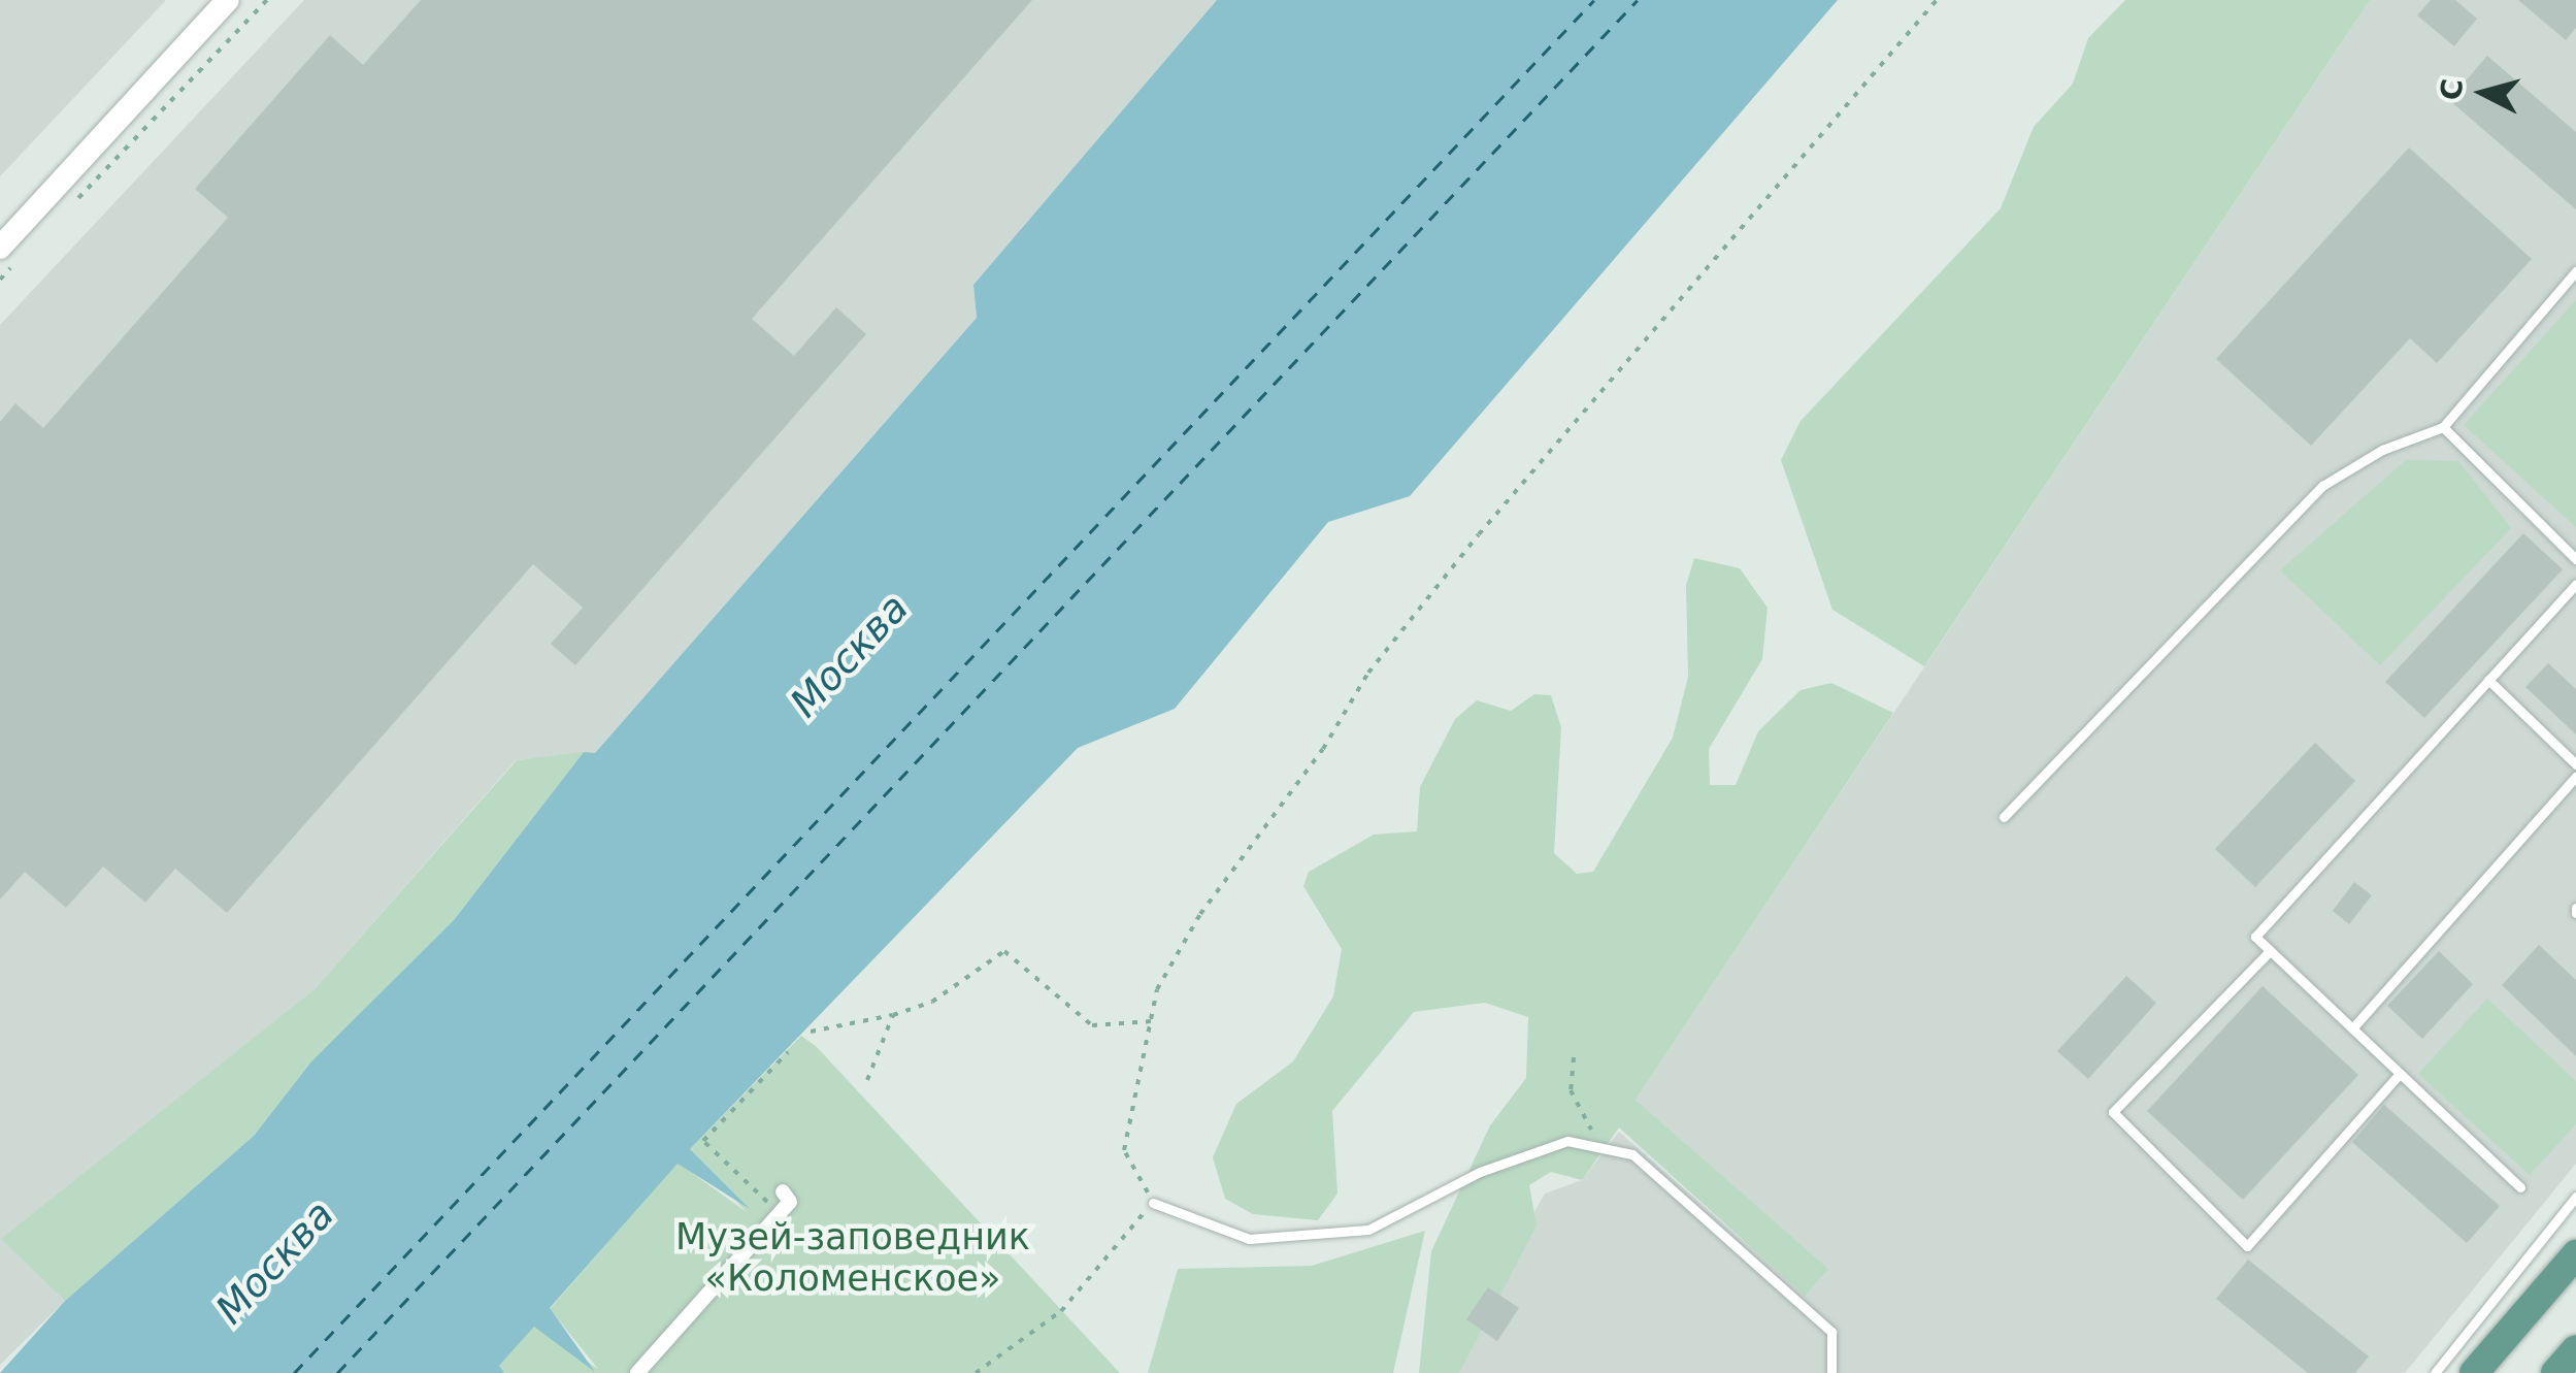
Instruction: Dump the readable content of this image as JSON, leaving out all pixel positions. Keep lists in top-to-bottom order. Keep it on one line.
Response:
{"water":["Москва"],"parks":["Музей-заповедник «Коломенское»"],"north":"left"}
